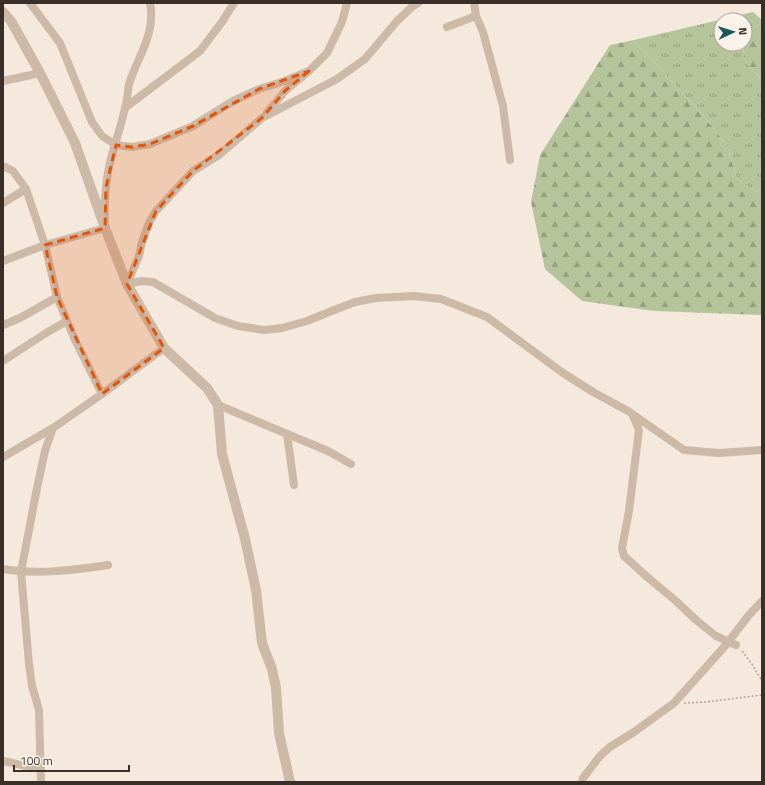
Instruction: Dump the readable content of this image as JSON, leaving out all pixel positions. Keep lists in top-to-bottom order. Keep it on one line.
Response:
{"scale_bar":"100 m","north":"right"}
